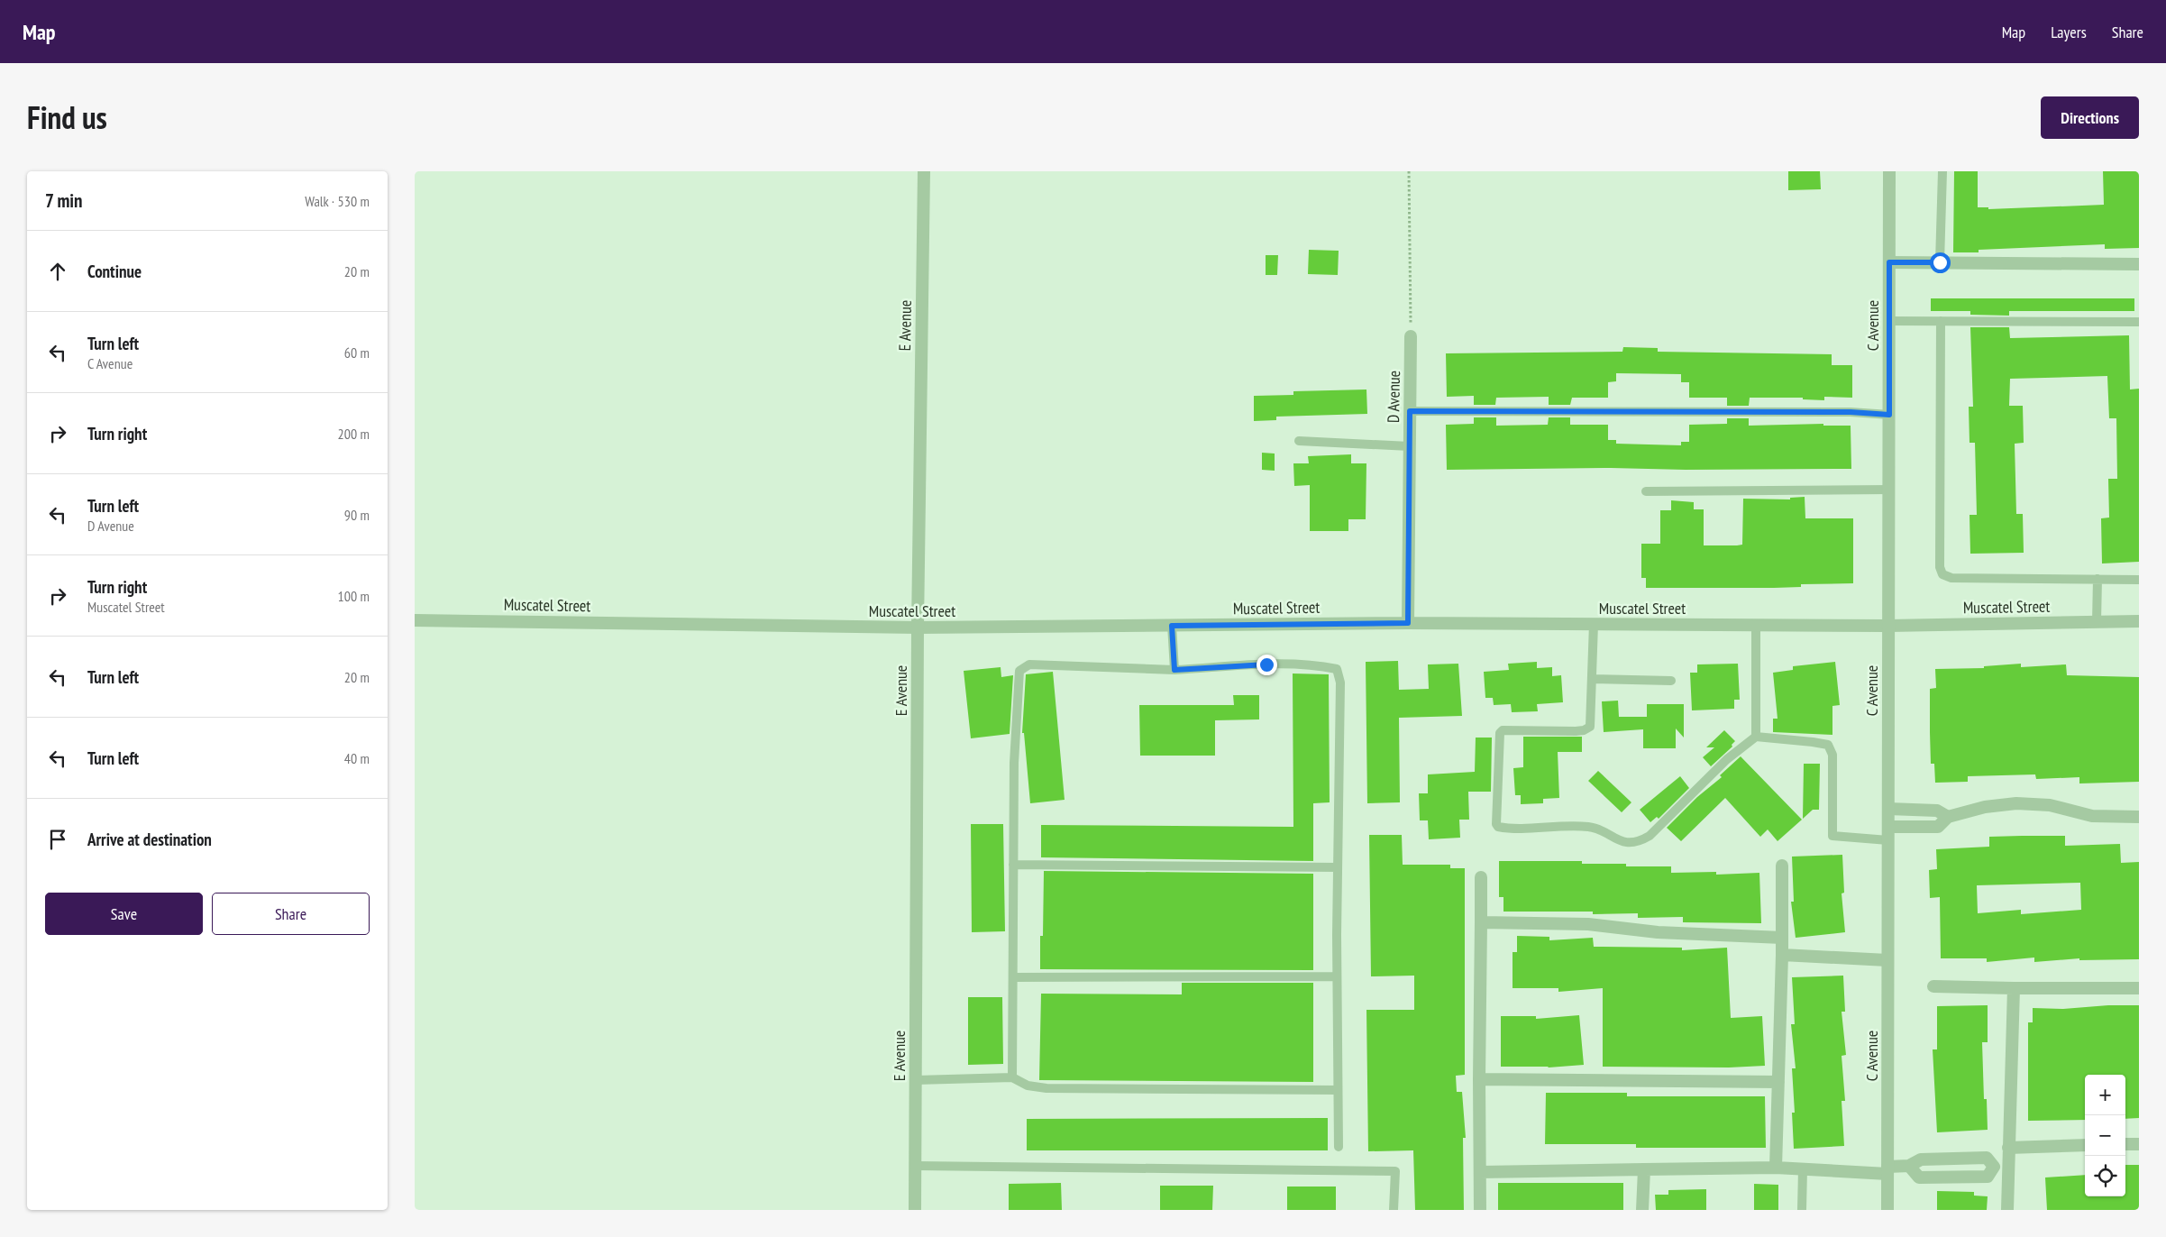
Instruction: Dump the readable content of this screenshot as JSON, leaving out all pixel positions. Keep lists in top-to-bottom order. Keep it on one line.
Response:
{"streets":{"street":["E Avenue","C Avenue","D Avenue","Muscatel Street"]},"crossings":[["E Avenue","Muscatel Street"],["C Avenue","Muscatel Street"],["D Avenue","Muscatel Street"]],"page":{"header":"Map","nav":["Map","Layers","Share"],"title":"Find us","buttons":["Directions",["Save","Share"]],"heading":["7 min","Walk · 530 m"],"list":[["Continue","20 m"],["Turn left","C Avenue","60 m"],["Turn right","200 m"],["Turn left","D Avenue","90 m"],["Turn right","Muscatel Street","100 m"],["Turn left","20 m"],["Turn left","40 m"],"Arrive at destination"],"map_buttons":["+","−"]}}
